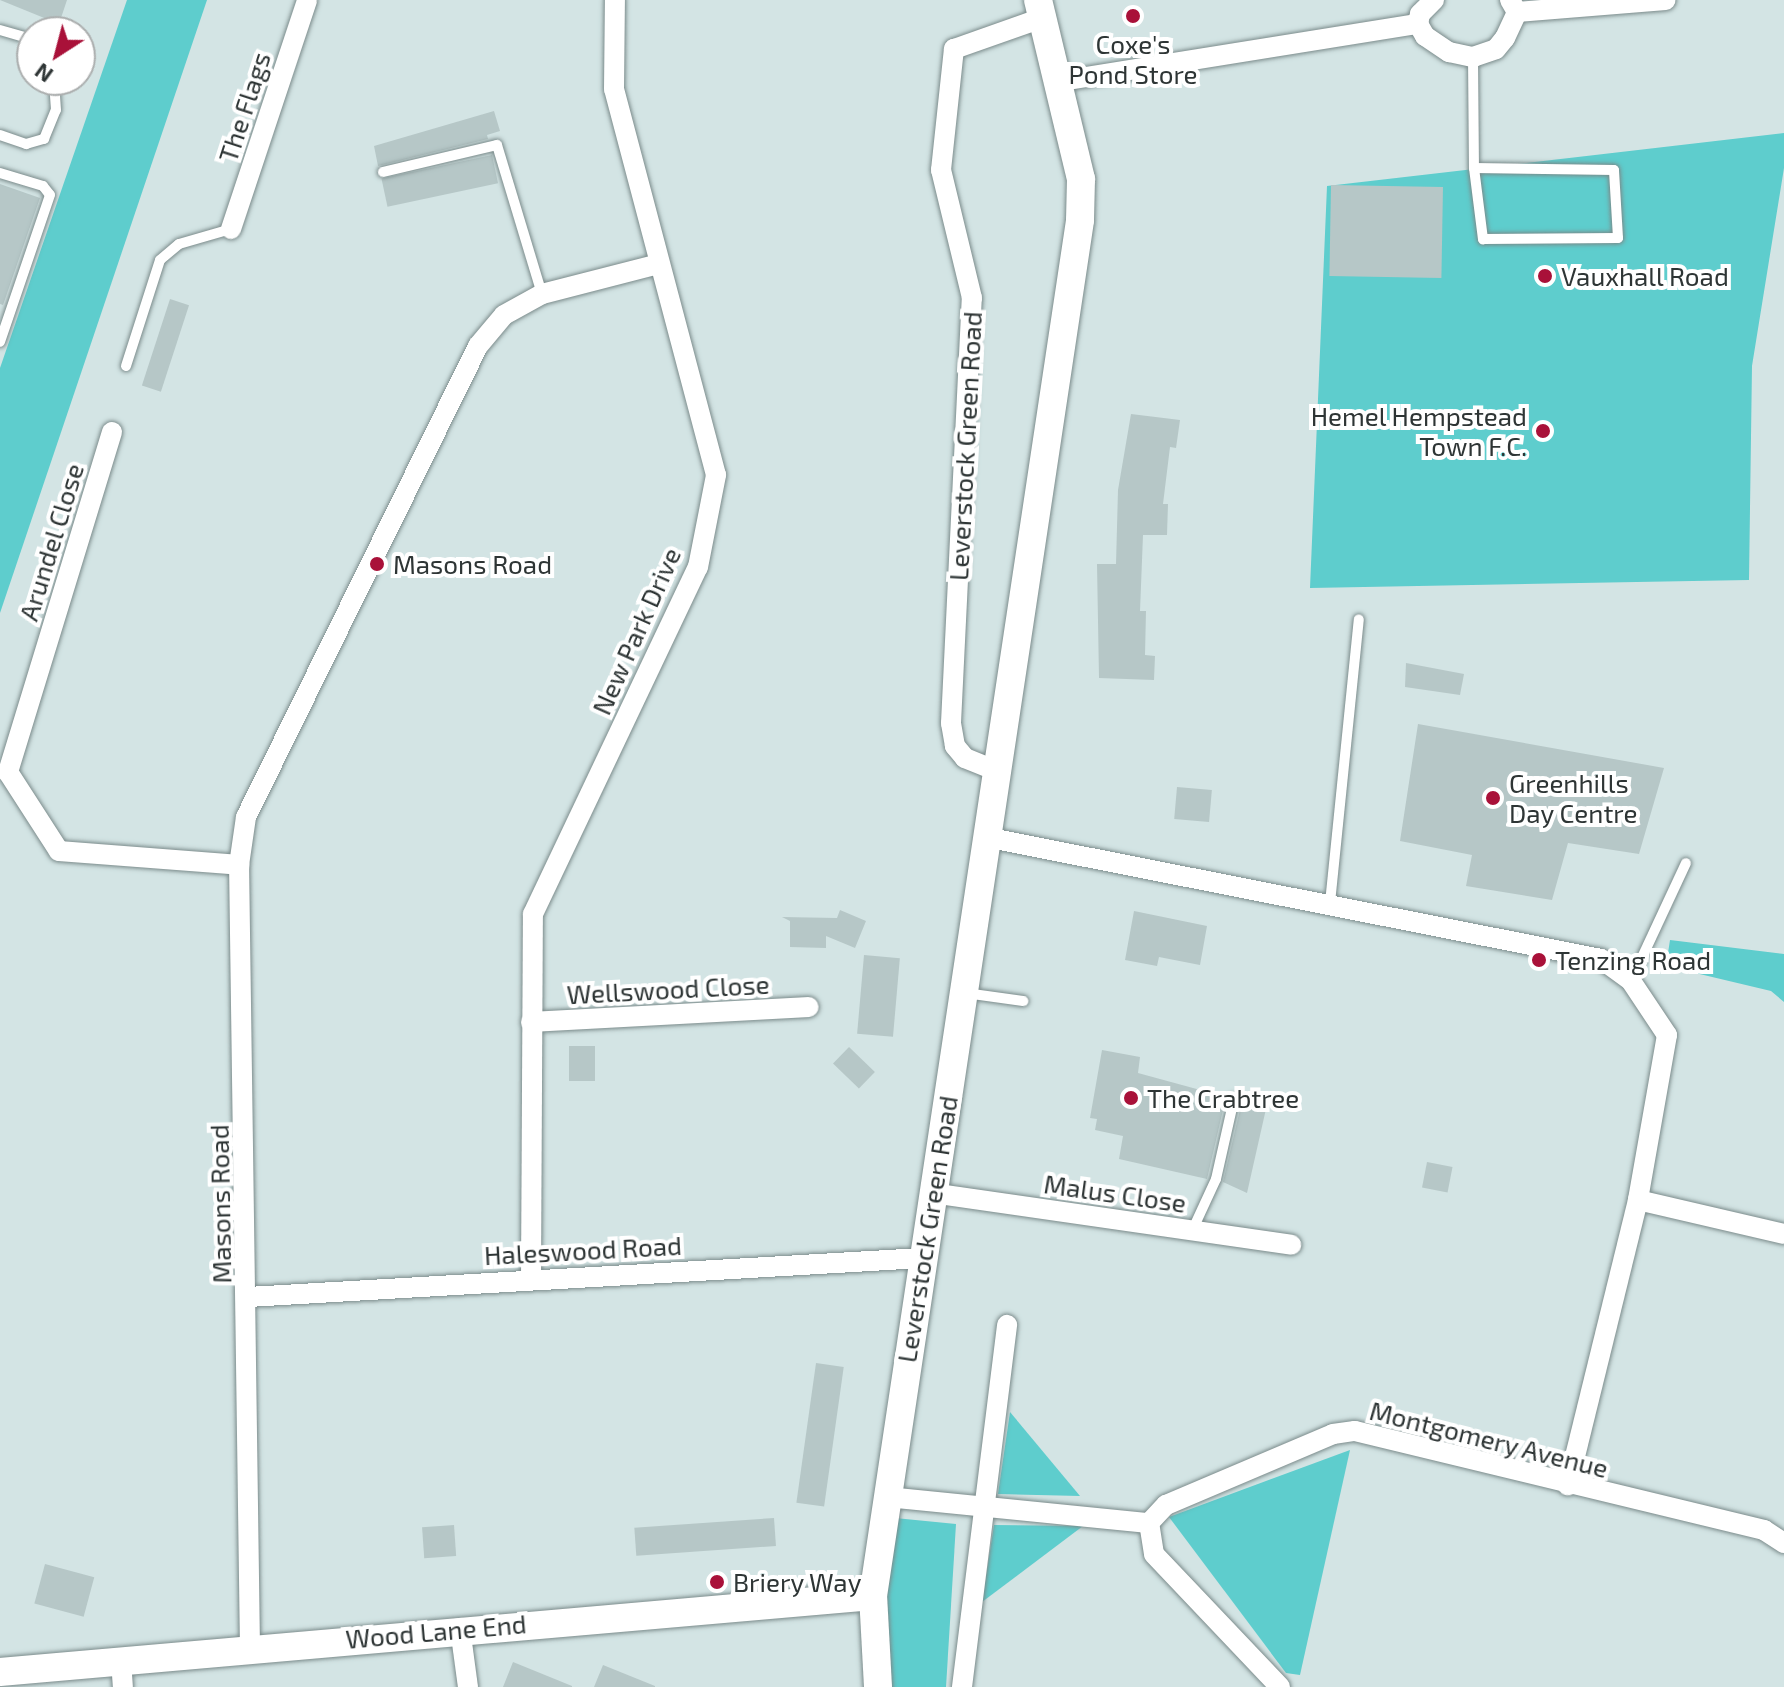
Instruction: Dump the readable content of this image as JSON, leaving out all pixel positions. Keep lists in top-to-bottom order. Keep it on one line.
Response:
{"streets":{"street":["The Flags","Leverstock Green Road","Arundel Close","New Park Drive","Wellswood Close","Malus Close","Masons Road","Haleswood Road","Montgomery Avenue","Wood Lane End"]},"crossings":[["Leverstock Green Road","Malus Close"],["Leverstock Green Road","Haleswood Road"],["Leverstock Green Road","Wood Lane End"],["Arundel Close","Masons Road"],["New Park Drive","Wellswood Close"],["New Park Drive","Masons Road"],["New Park Drive","Haleswood Road"],["Masons Road","Haleswood Road"],["Masons Road","Wood Lane End"]],"places":["Coxe's Pond Store","Vauxhall Road","Hemel Hempstead Town F.C.","Masons Road","Greenhills Day Centre","Tenzing Road","The Crabtree","Briery Way"],"north":"bottom left"}
